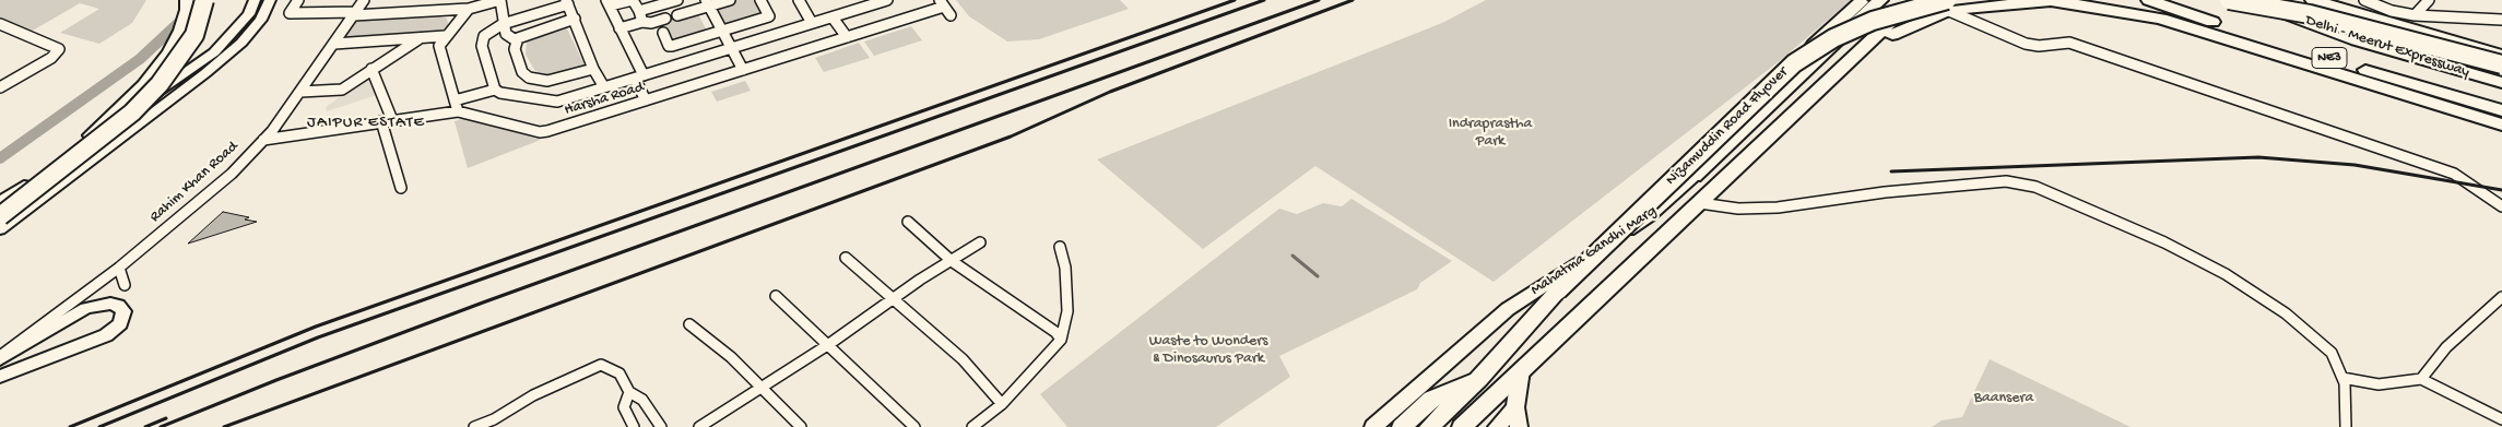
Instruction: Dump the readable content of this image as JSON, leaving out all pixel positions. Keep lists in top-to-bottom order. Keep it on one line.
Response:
{"streets":{"highway":["Delhi - Meerut Expressway","NE3","Nizamuddin Road Flyover","Mahatma Gandhi Marg"],"street":["Harsha Road","Rahim Khan Road"]},"crossings":[["Harsha Road","Rahim Khan Road"]],"districts":["JAIPUR ESTATE"],"parks":["Indraprastha Park","Waste to Wonders & Dinosaurus Park","Baansera"]}
